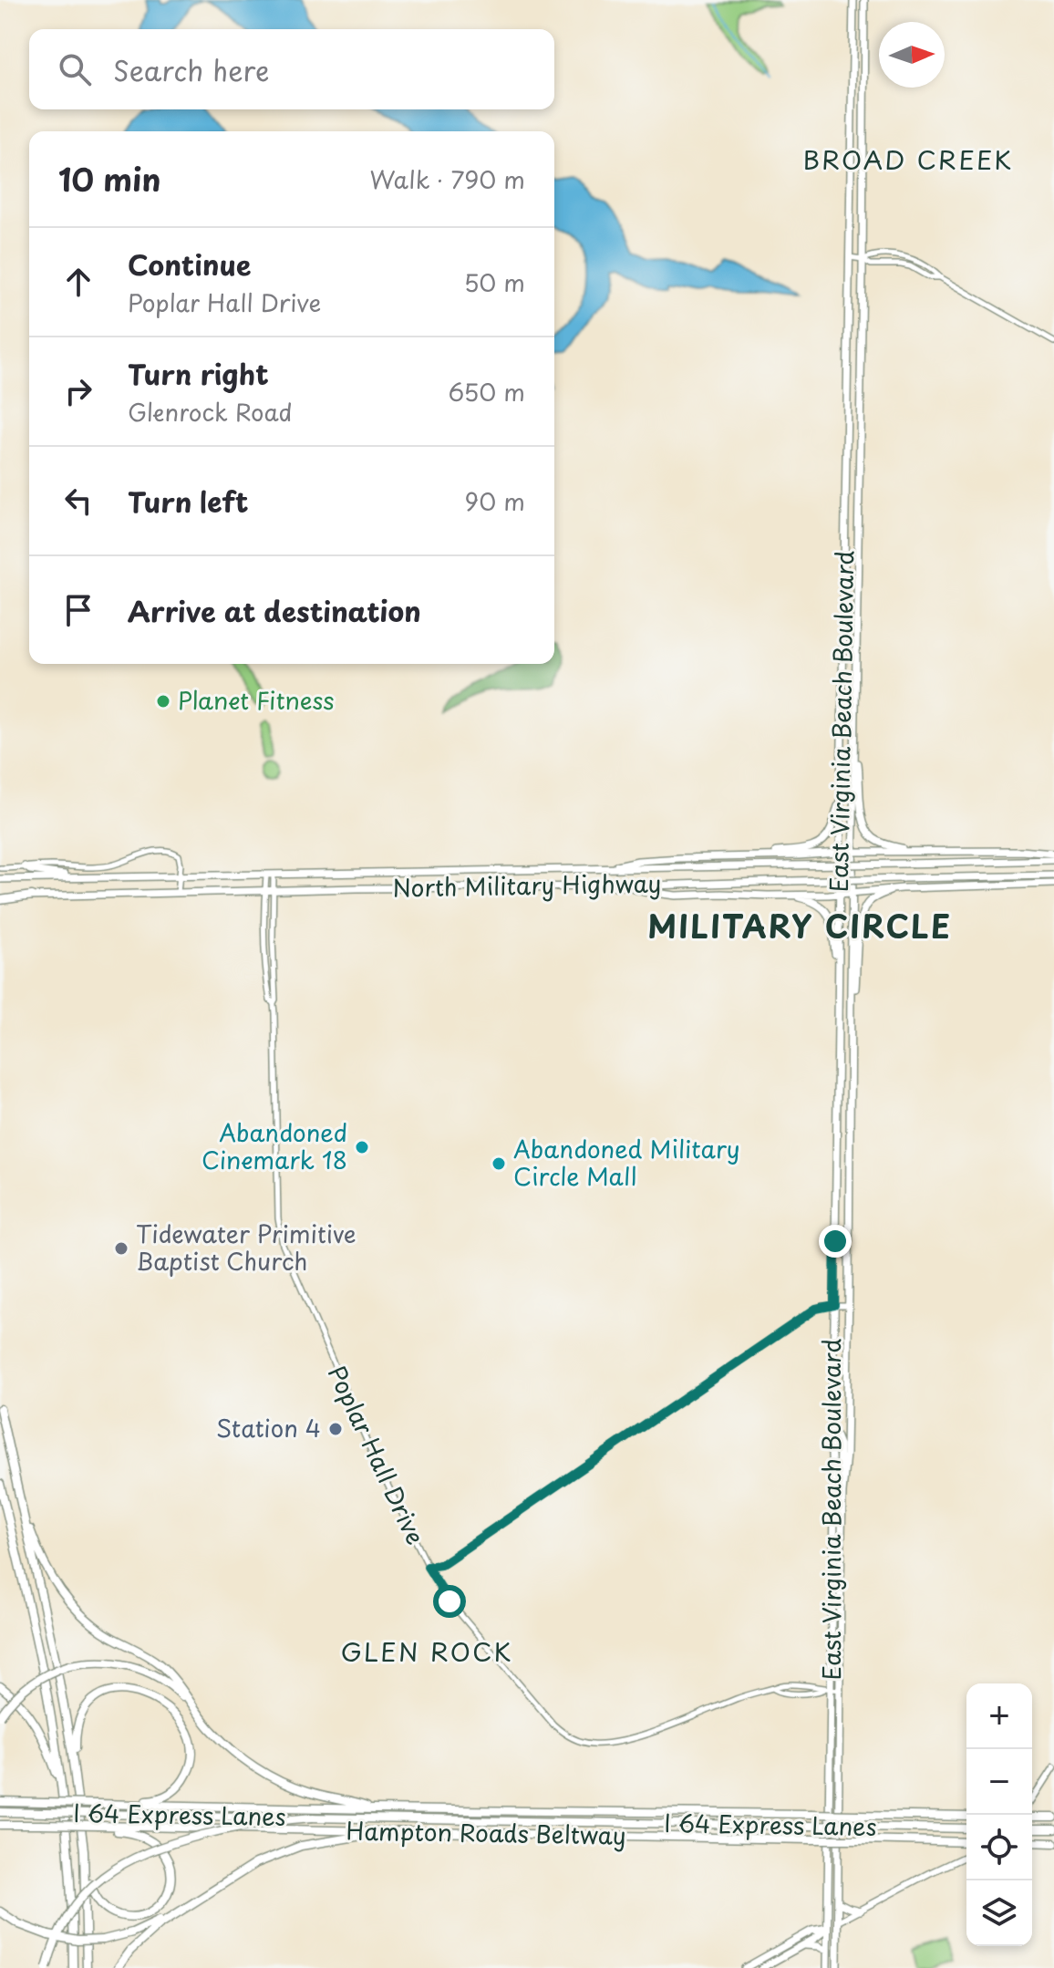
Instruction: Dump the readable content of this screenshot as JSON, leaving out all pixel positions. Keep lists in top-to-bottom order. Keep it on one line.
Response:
{"streets":{"highway":["I 64 Express Lanes","Hampton Roads Beltway"],"main road":["East Virginia Beach Boulevard","North Military Highway"],"street":["Poplar Hall Drive"]},"crossings":[["East Virginia Beach Boulevard","Poplar Hall Drive"],["North Military Highway","Poplar Hall Drive"]],"districts":["BROAD CREEK","MILITARY CIRCLE","GLEN ROCK"],"places":["Planet Fitness","Abandoned Cinemark 18","Abandoned Military Circle Mall","Tidewater Primitive Baptist Church","Station 4"],"north":"right","page":{"search":"Search here","heading":["10 min","Walk · 790 m"],"list":[["Continue","Poplar Hall Drive","50 m"],["Turn right","Glenrock Road","650 m"],["Turn left","90 m"],"Arrive at destination"],"map_buttons":["+","−"]}}
